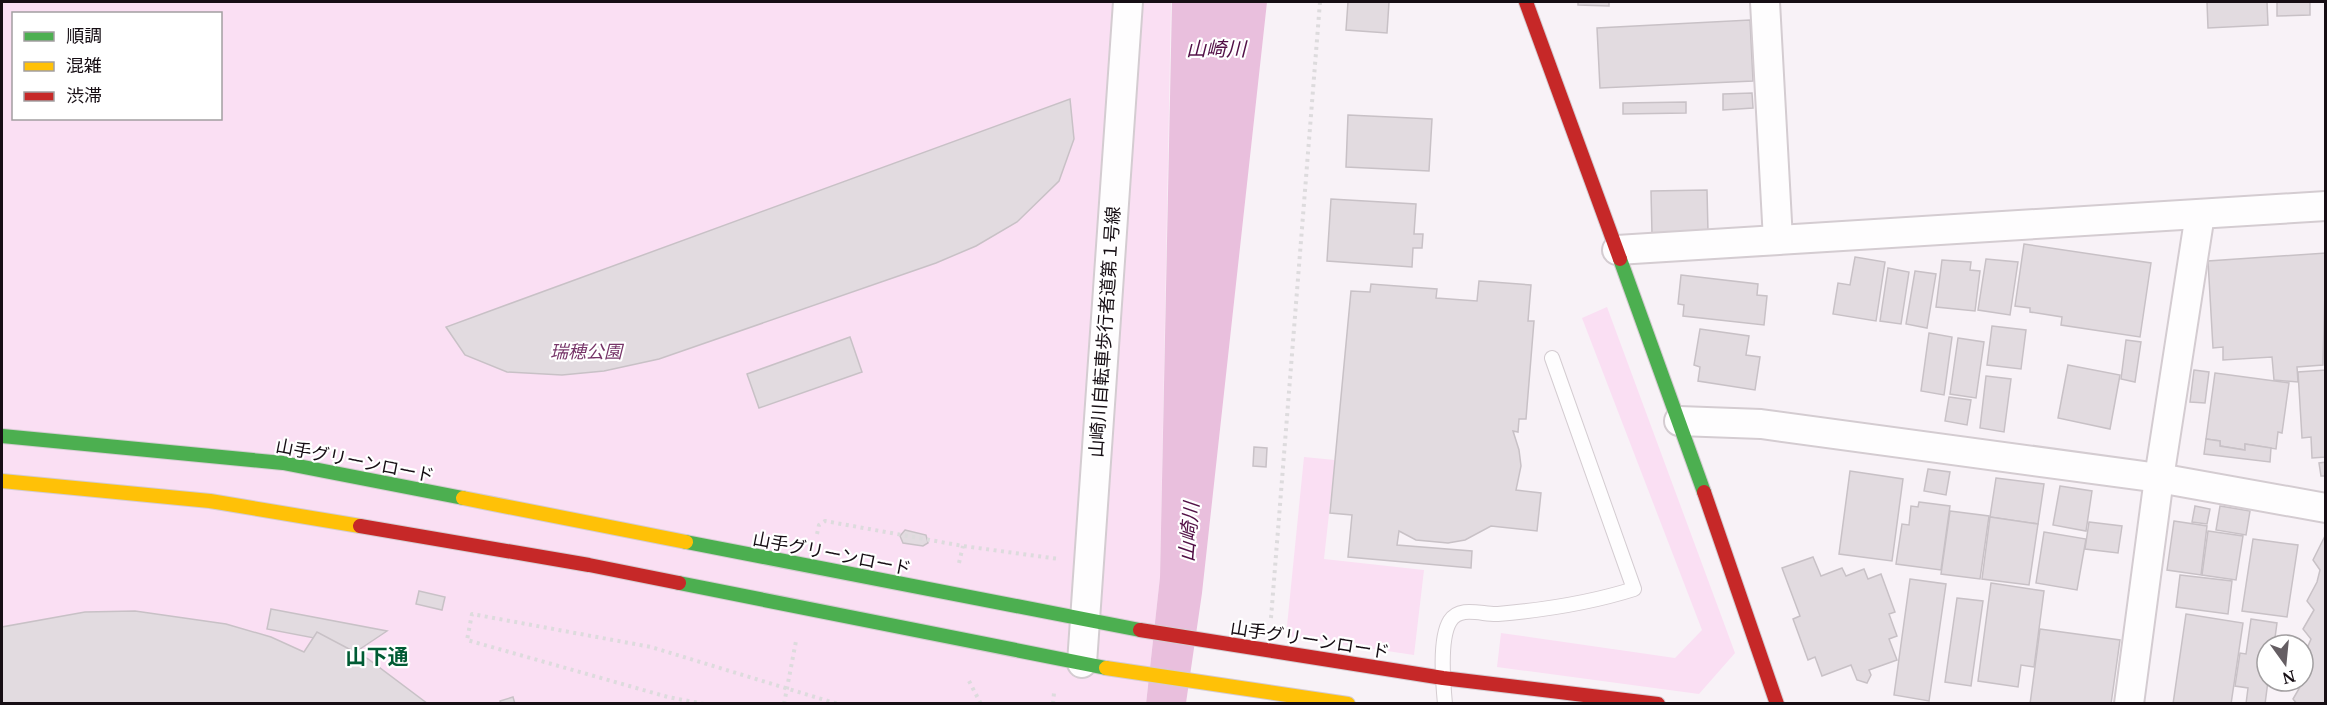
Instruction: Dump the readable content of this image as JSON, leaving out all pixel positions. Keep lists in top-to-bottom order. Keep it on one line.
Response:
{"streets":{"street":["山崎川自転車歩行者道第１号線","山手グリーンロード"]},"crossings":[["山崎川自転車歩行者道第１号線","山手グリーンロード"]],"districts":["山下通"],"water":["山崎川"],"parks":["瑞穂公園"],"legend":["順調","混雑","渋滞"],"north":"bottom"}
